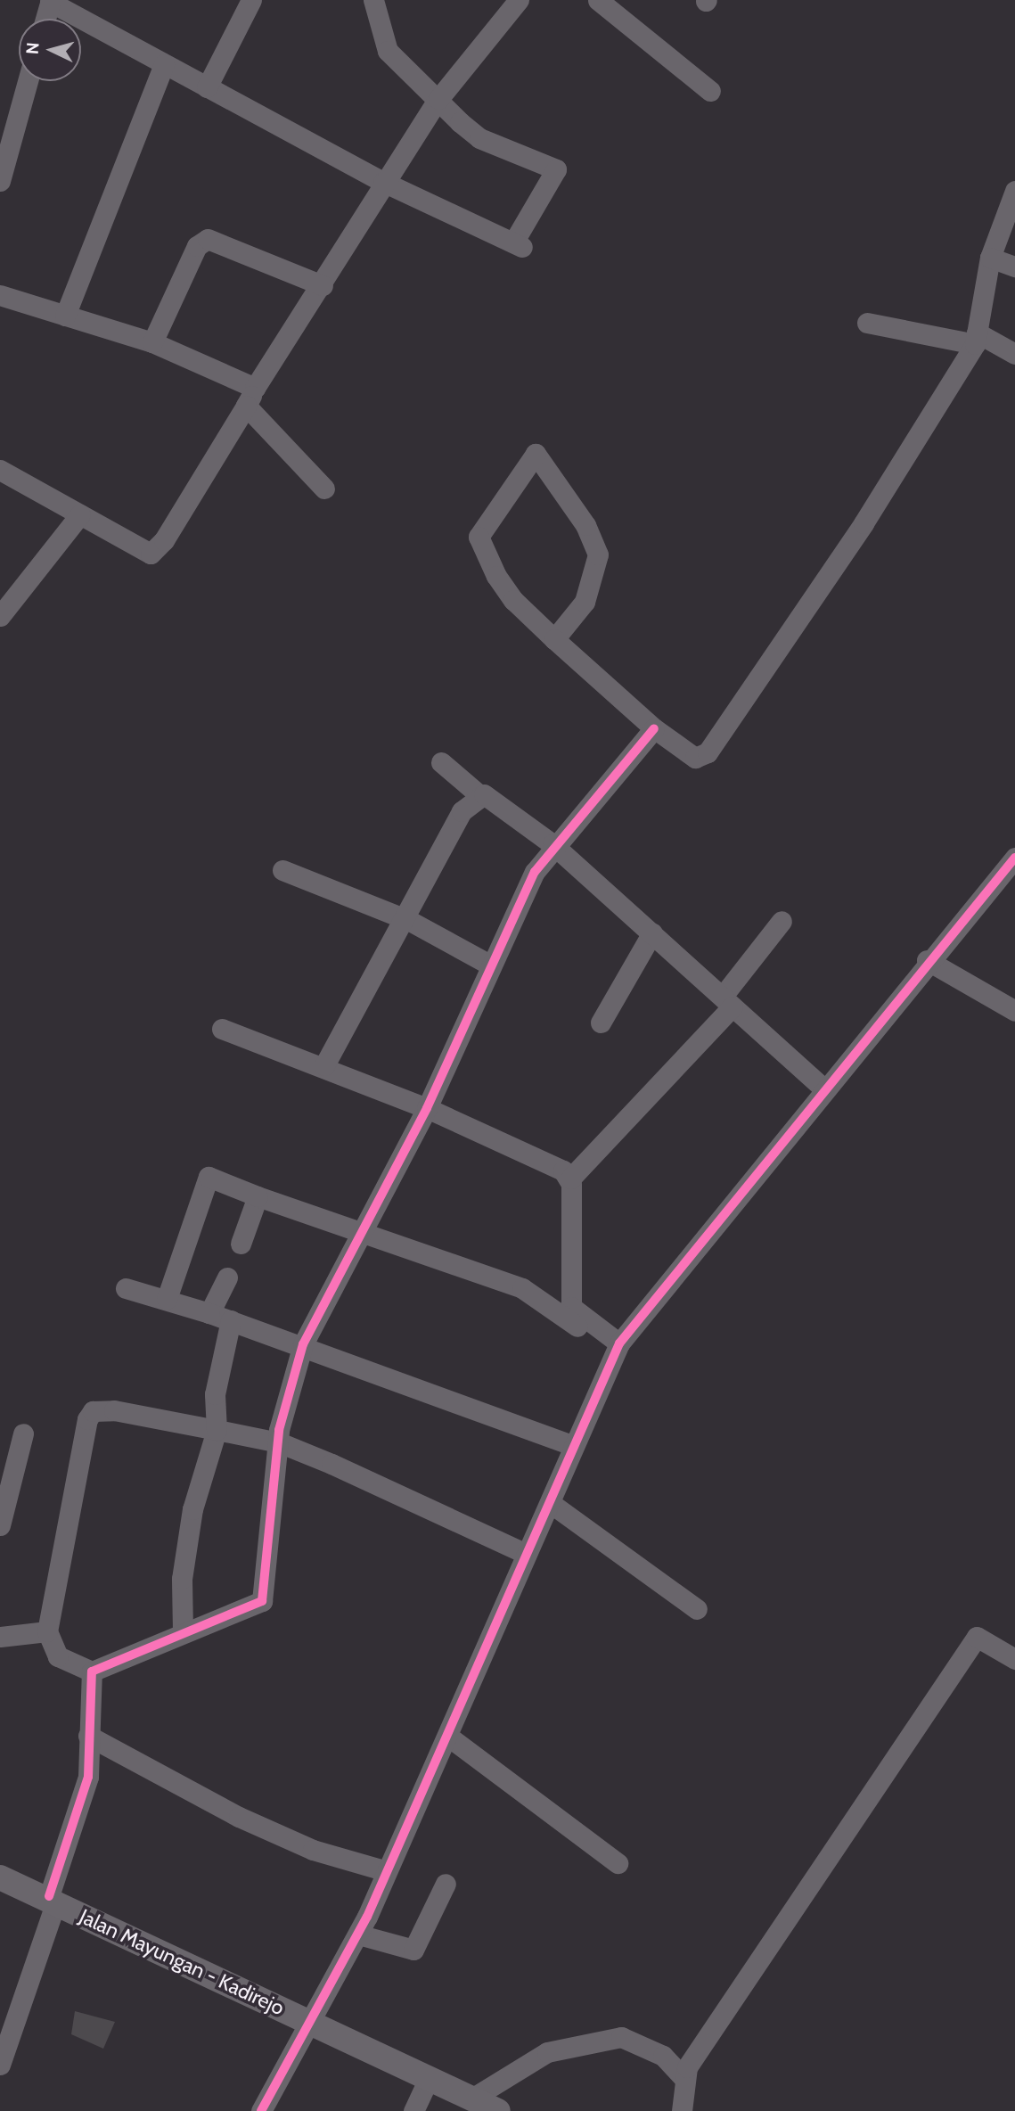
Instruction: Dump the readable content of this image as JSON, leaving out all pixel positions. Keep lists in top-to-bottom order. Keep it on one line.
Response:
{"streets":{"main road":["Jalan Mayungan - Kadirejo"]},"north":"left"}
